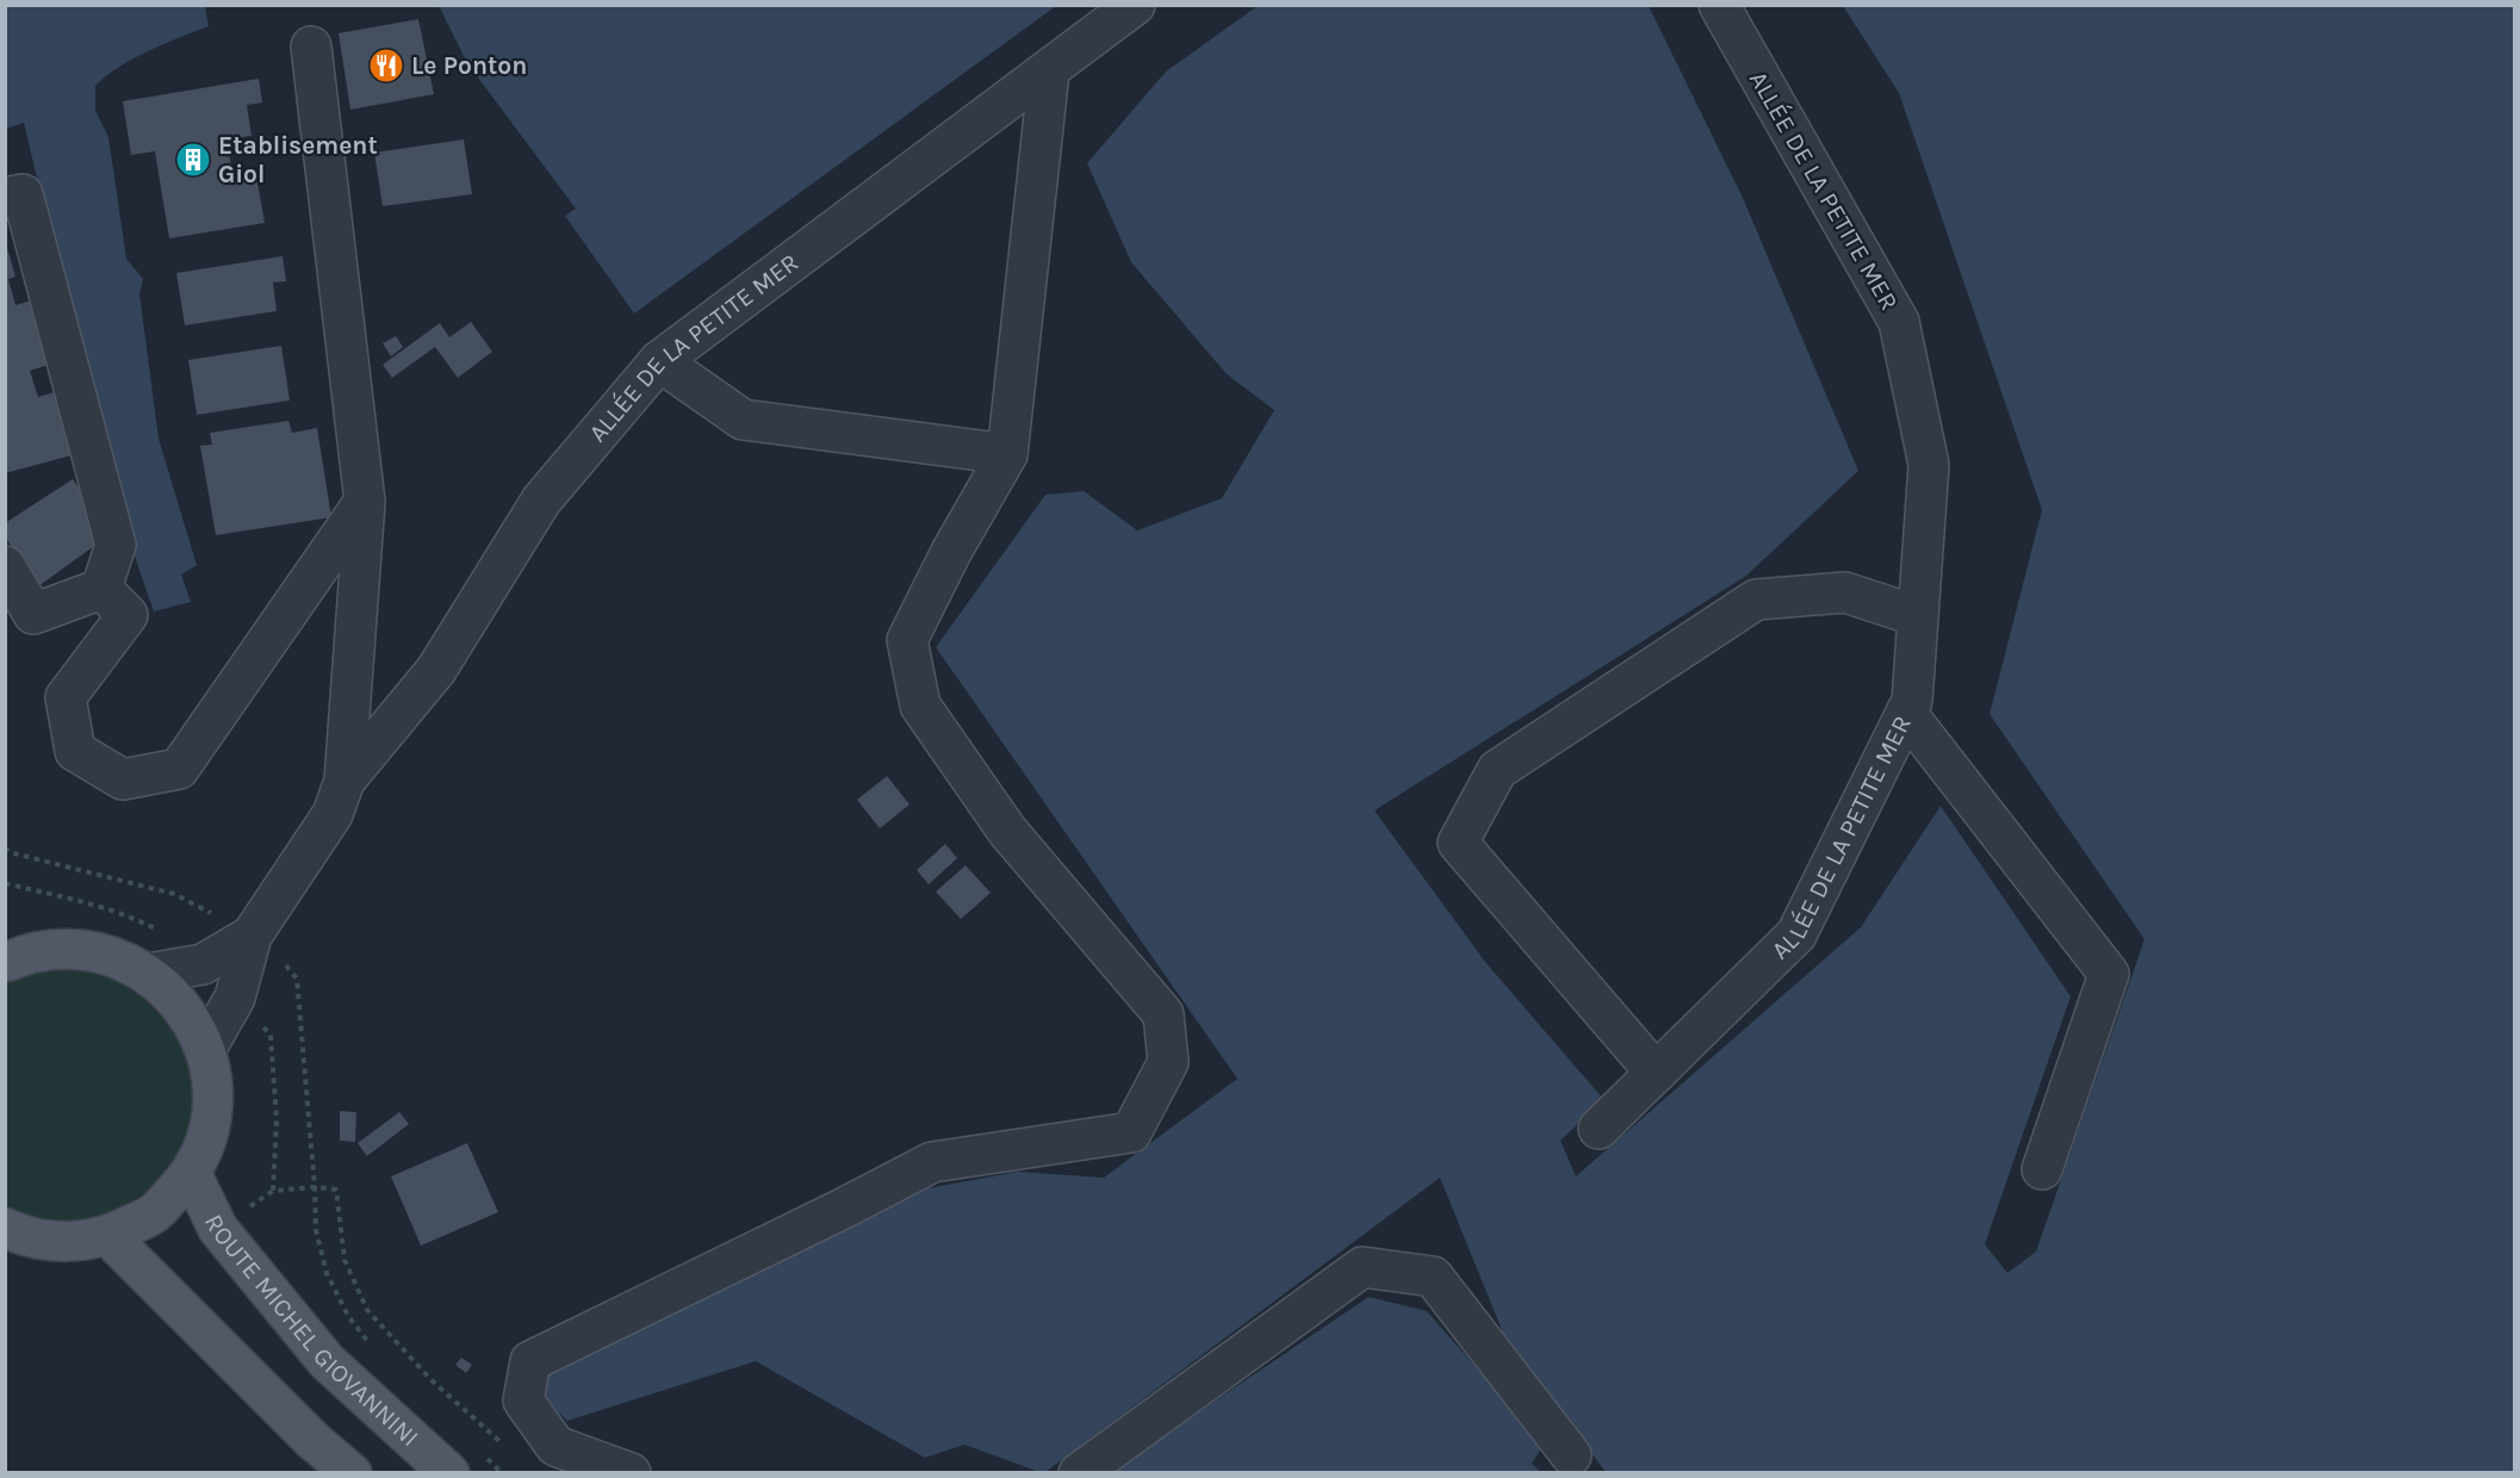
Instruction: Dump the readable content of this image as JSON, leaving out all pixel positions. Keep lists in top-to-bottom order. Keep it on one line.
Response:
{"streets":{"main road":["ROUTE MICHEL GIOVANNINI"],"lane":["ALLÉE DE LA PETITE MER"]},"places":{"restaurant":["Le Ponton"],"building":["Etablisement Giol"]}}
